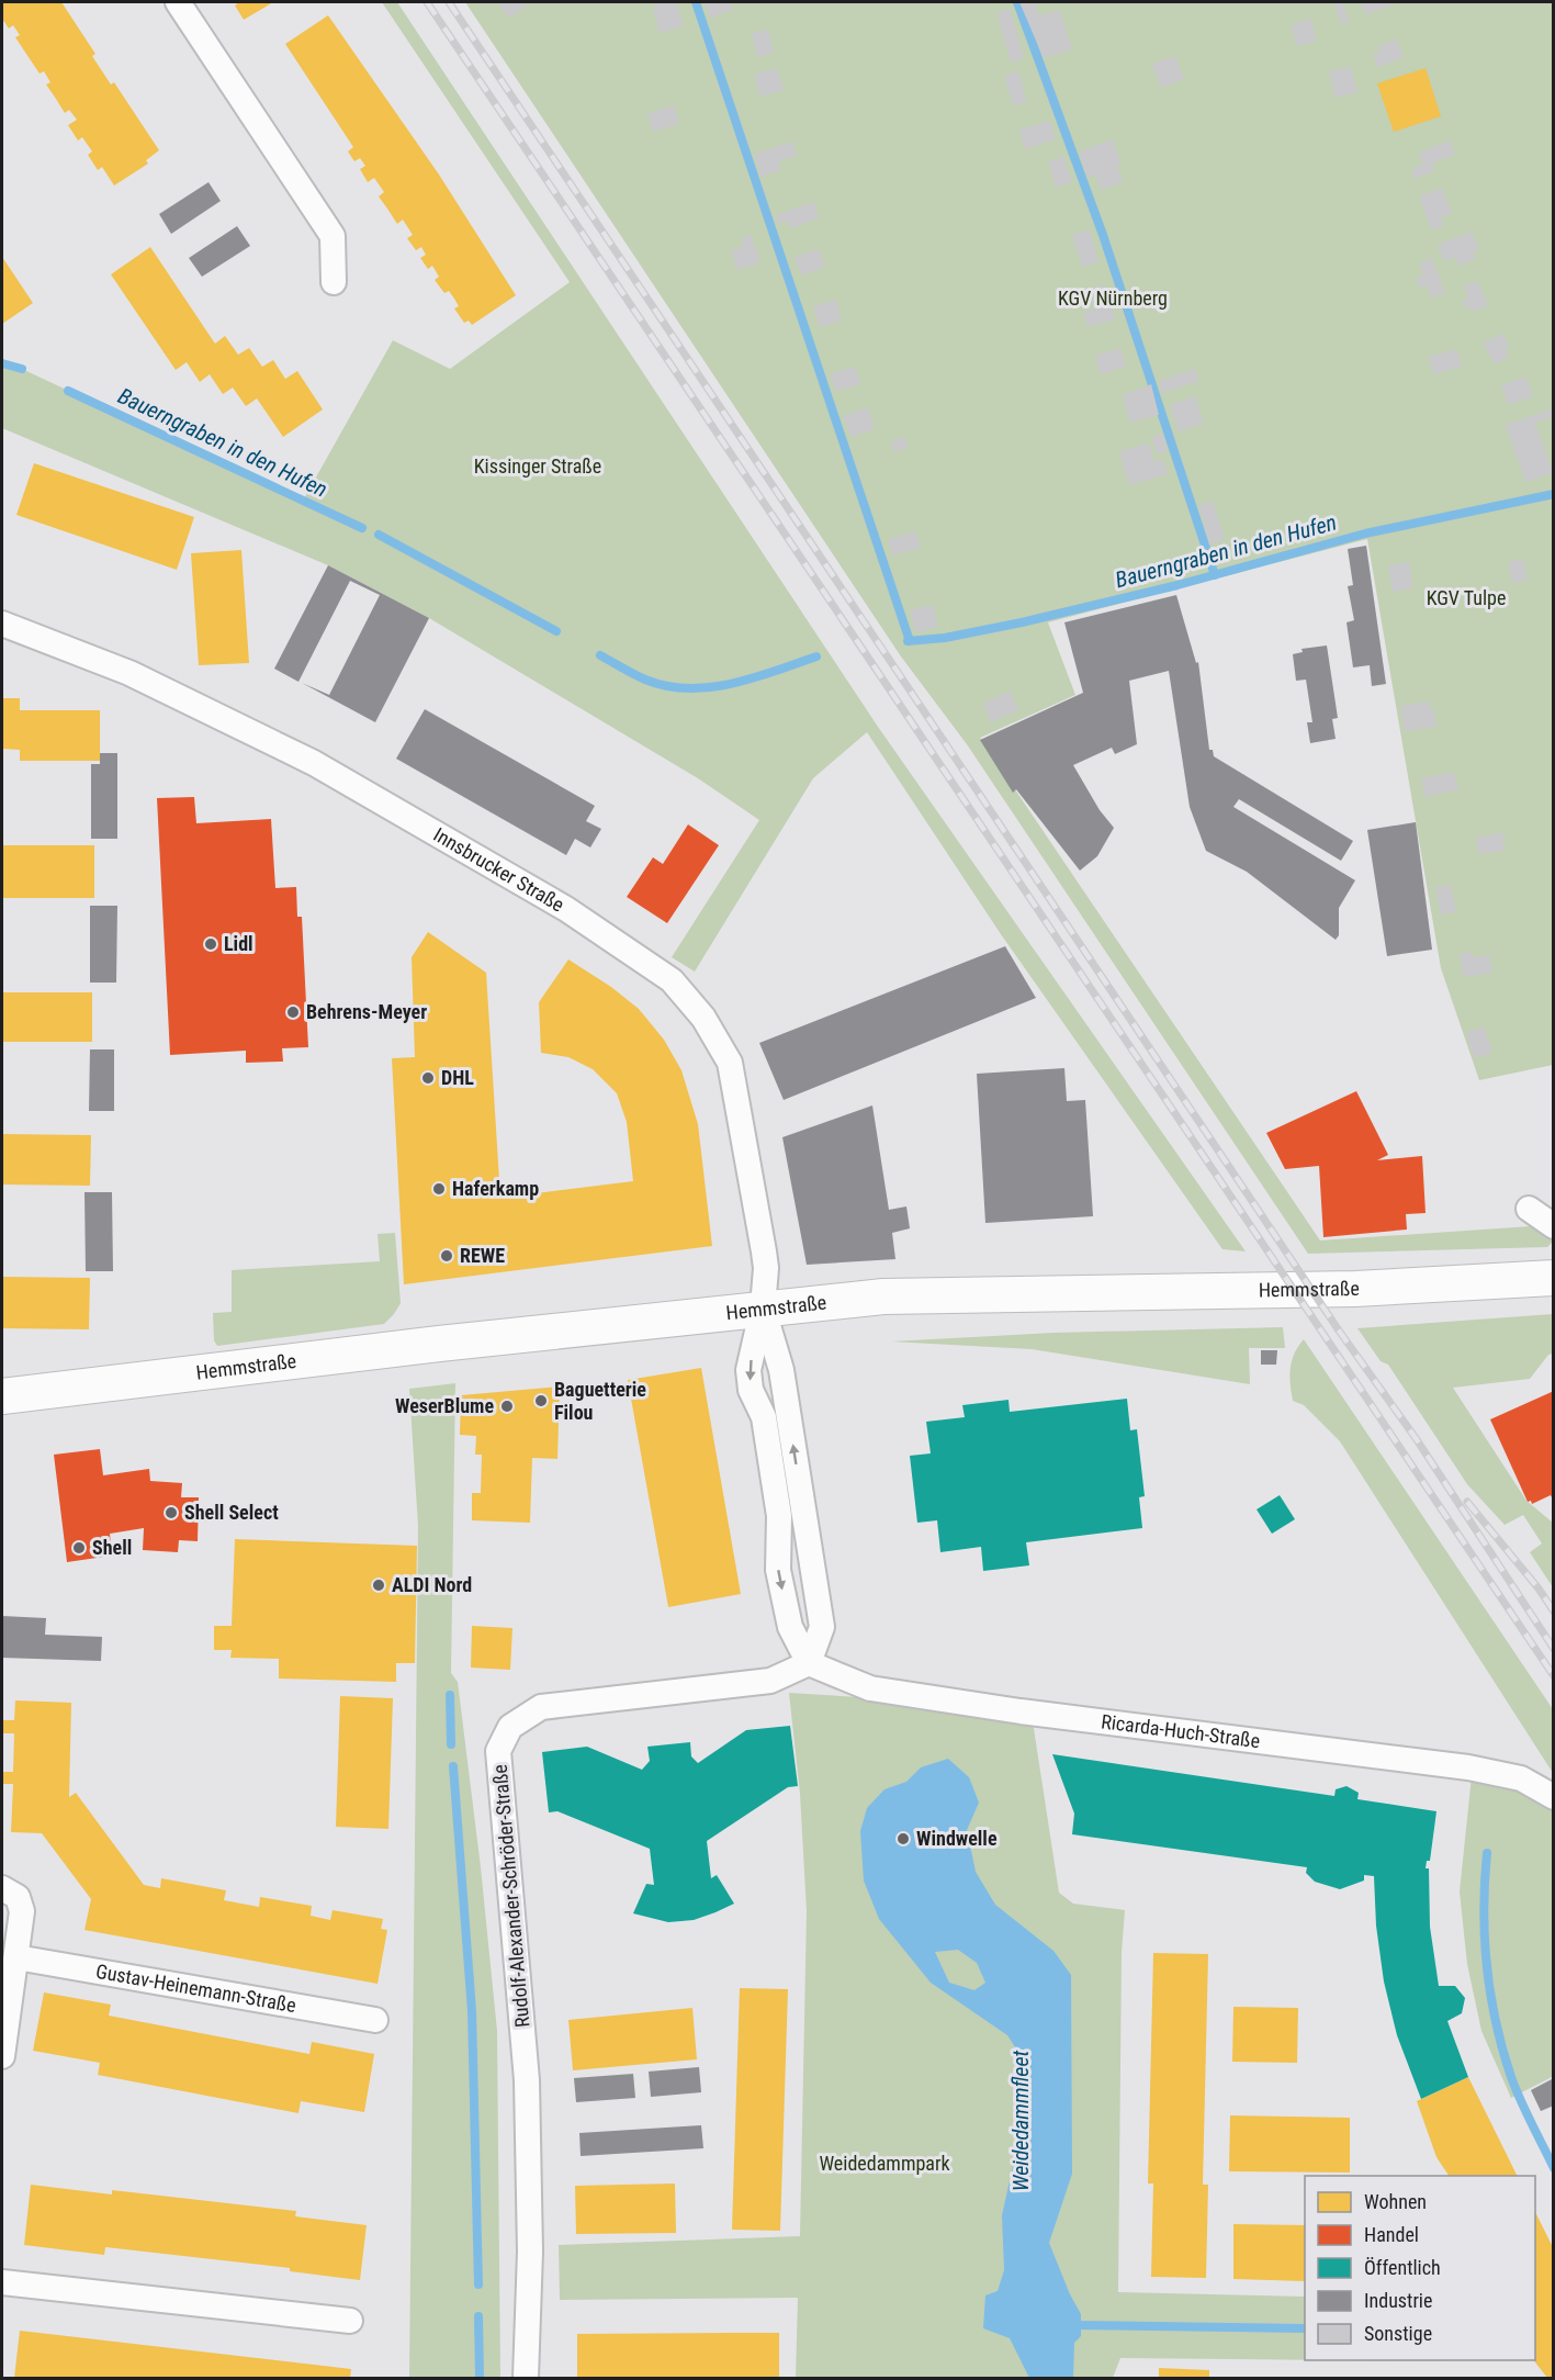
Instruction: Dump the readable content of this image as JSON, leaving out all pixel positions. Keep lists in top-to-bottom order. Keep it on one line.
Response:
{"streets":{"street":["Innsbrucker Straße","Hemmstraße","Ricarda-Huch-Straße","Rudolf-Alexander-Schröder-Straße","Gustav-Heinemann-Straße"]},"crossings":[["Innsbrucker Straße","Hemmstraße"],["Ricarda-Huch-Straße","Rudolf-Alexander-Schröder-Straße"]],"water":["Bauerngraben in den Hufen","Weidedammfleet"],"parks":["KGV Nürnberg","Kissinger Straße","KGV Tulpe","Weidedammpark"],"places":["Lidl","Behrens-Meyer","DHL","Haferkamp","REWE","Baguetterie Filou","WeserBlume","Shell Select","Shell","ALDI Nord","Windwelle"],"legend":["Wohnen","Handel","Öffentlich","Industrie","Sonstige"]}
